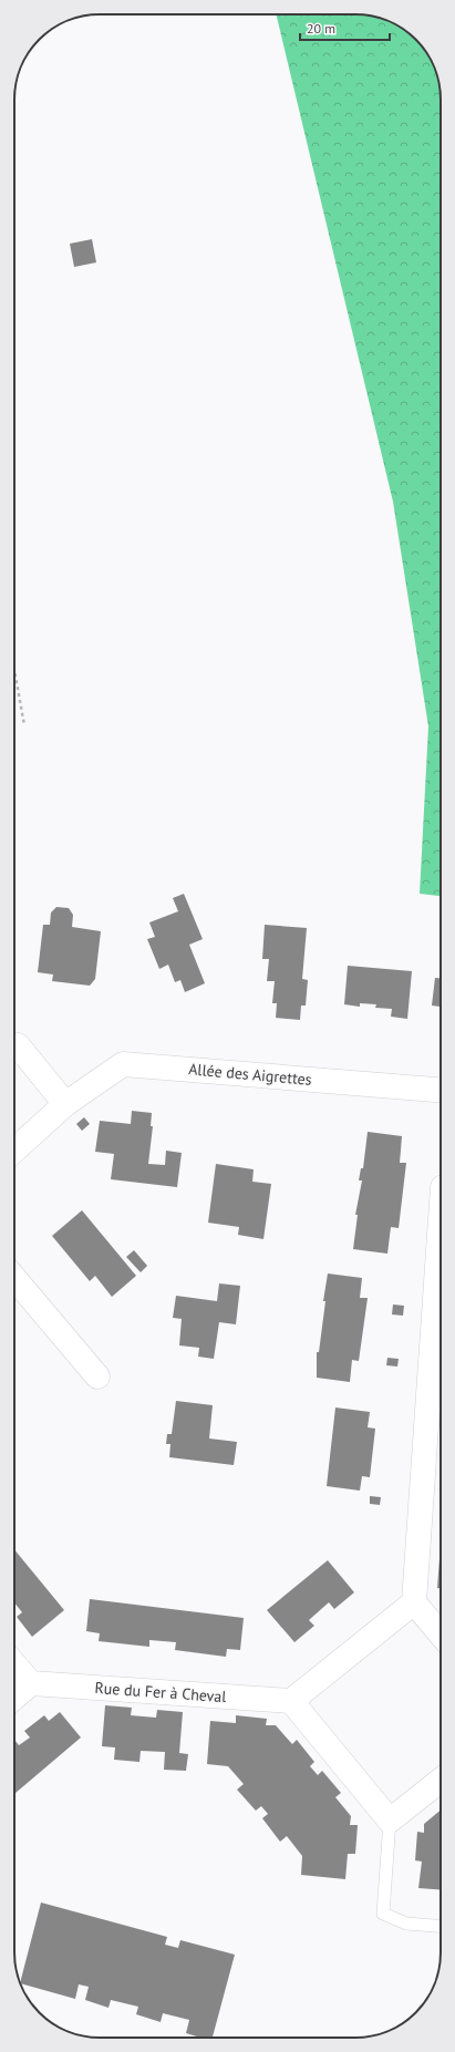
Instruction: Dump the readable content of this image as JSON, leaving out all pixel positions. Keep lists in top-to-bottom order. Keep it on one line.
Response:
{"streets":{"street":["Allée des Aigrettes","Rue du Fer à Cheval"]},"scale_bar":"20 m"}
